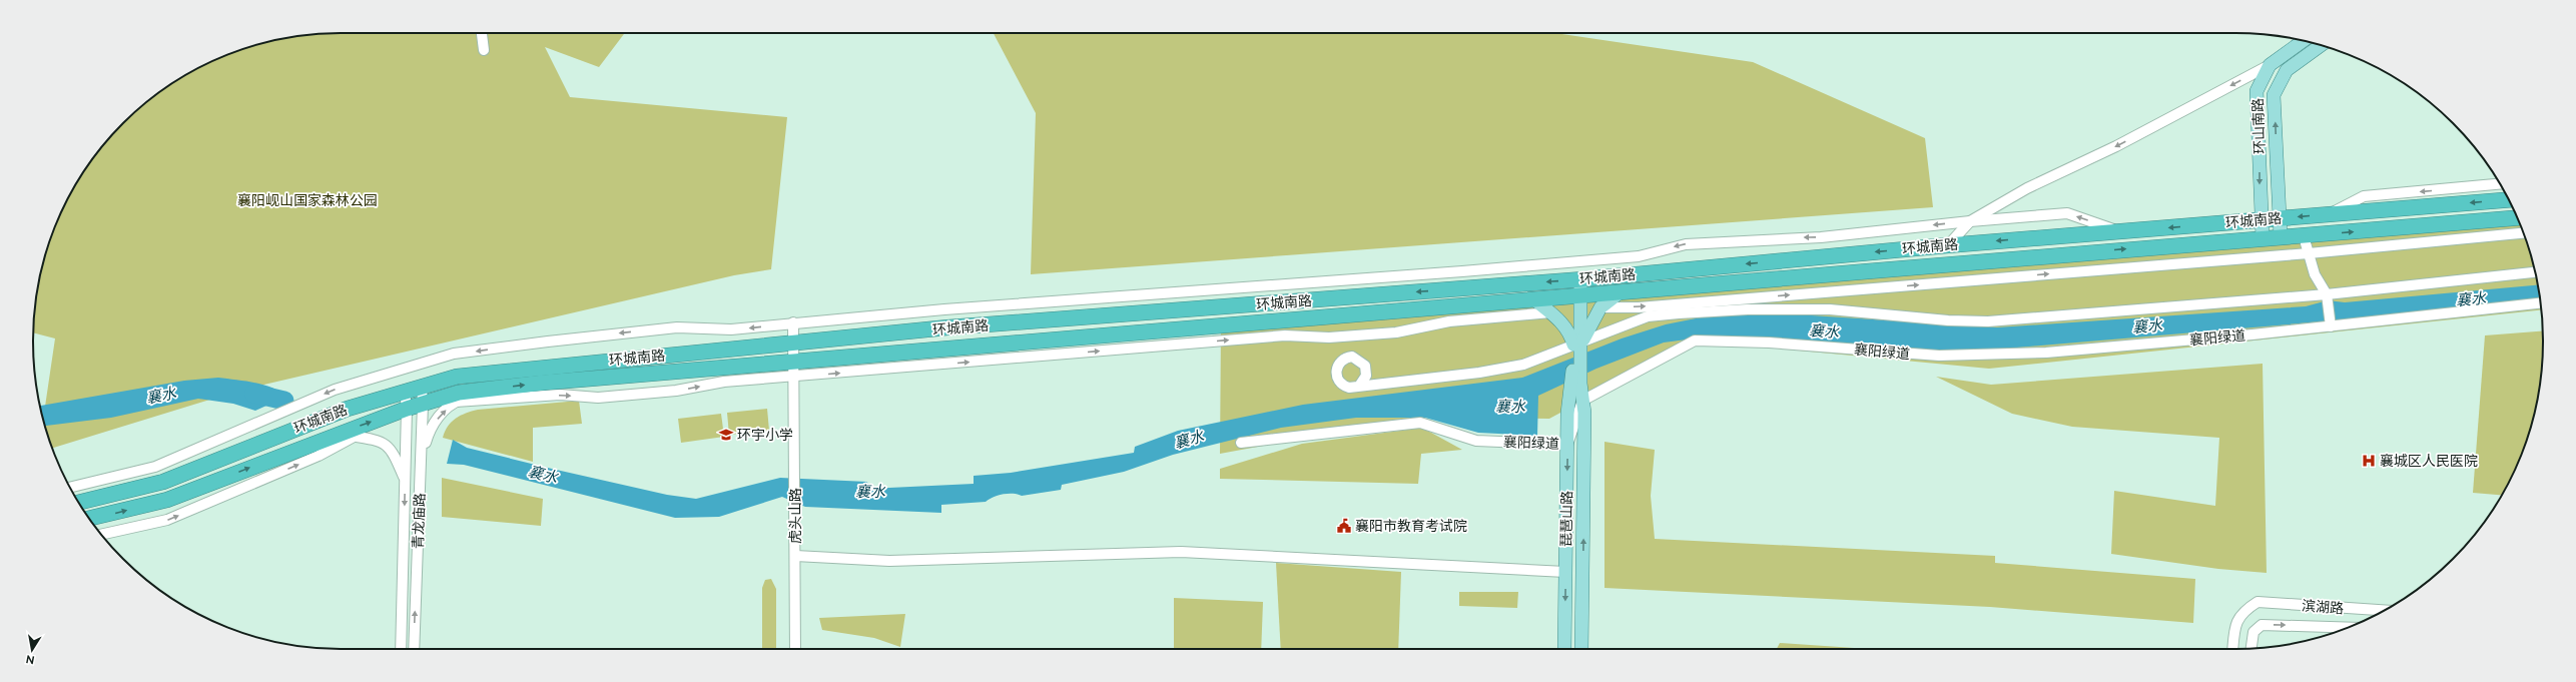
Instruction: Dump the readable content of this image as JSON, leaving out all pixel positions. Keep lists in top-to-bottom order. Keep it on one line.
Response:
{"streets":{"highway":["环城南路"],"main road":["环山南路","琵琶山路"],"street":["襄阳绿道","虎头山路","青龙庙路","滨湖路"]},"crossings":[["环山南路","环城南路"],["环城南路","虎头山路"],["环城南路","青龙庙路"],["襄阳绿道","琵琶山路"]],"water":["襄水"],"parks":["襄阳岘山国家森林公园"],"places":{"school or university":["环宇小学"],"hospital":["襄城区人民医院"],"public building":["襄阳市教育考试院"]},"north":"bottom"}
